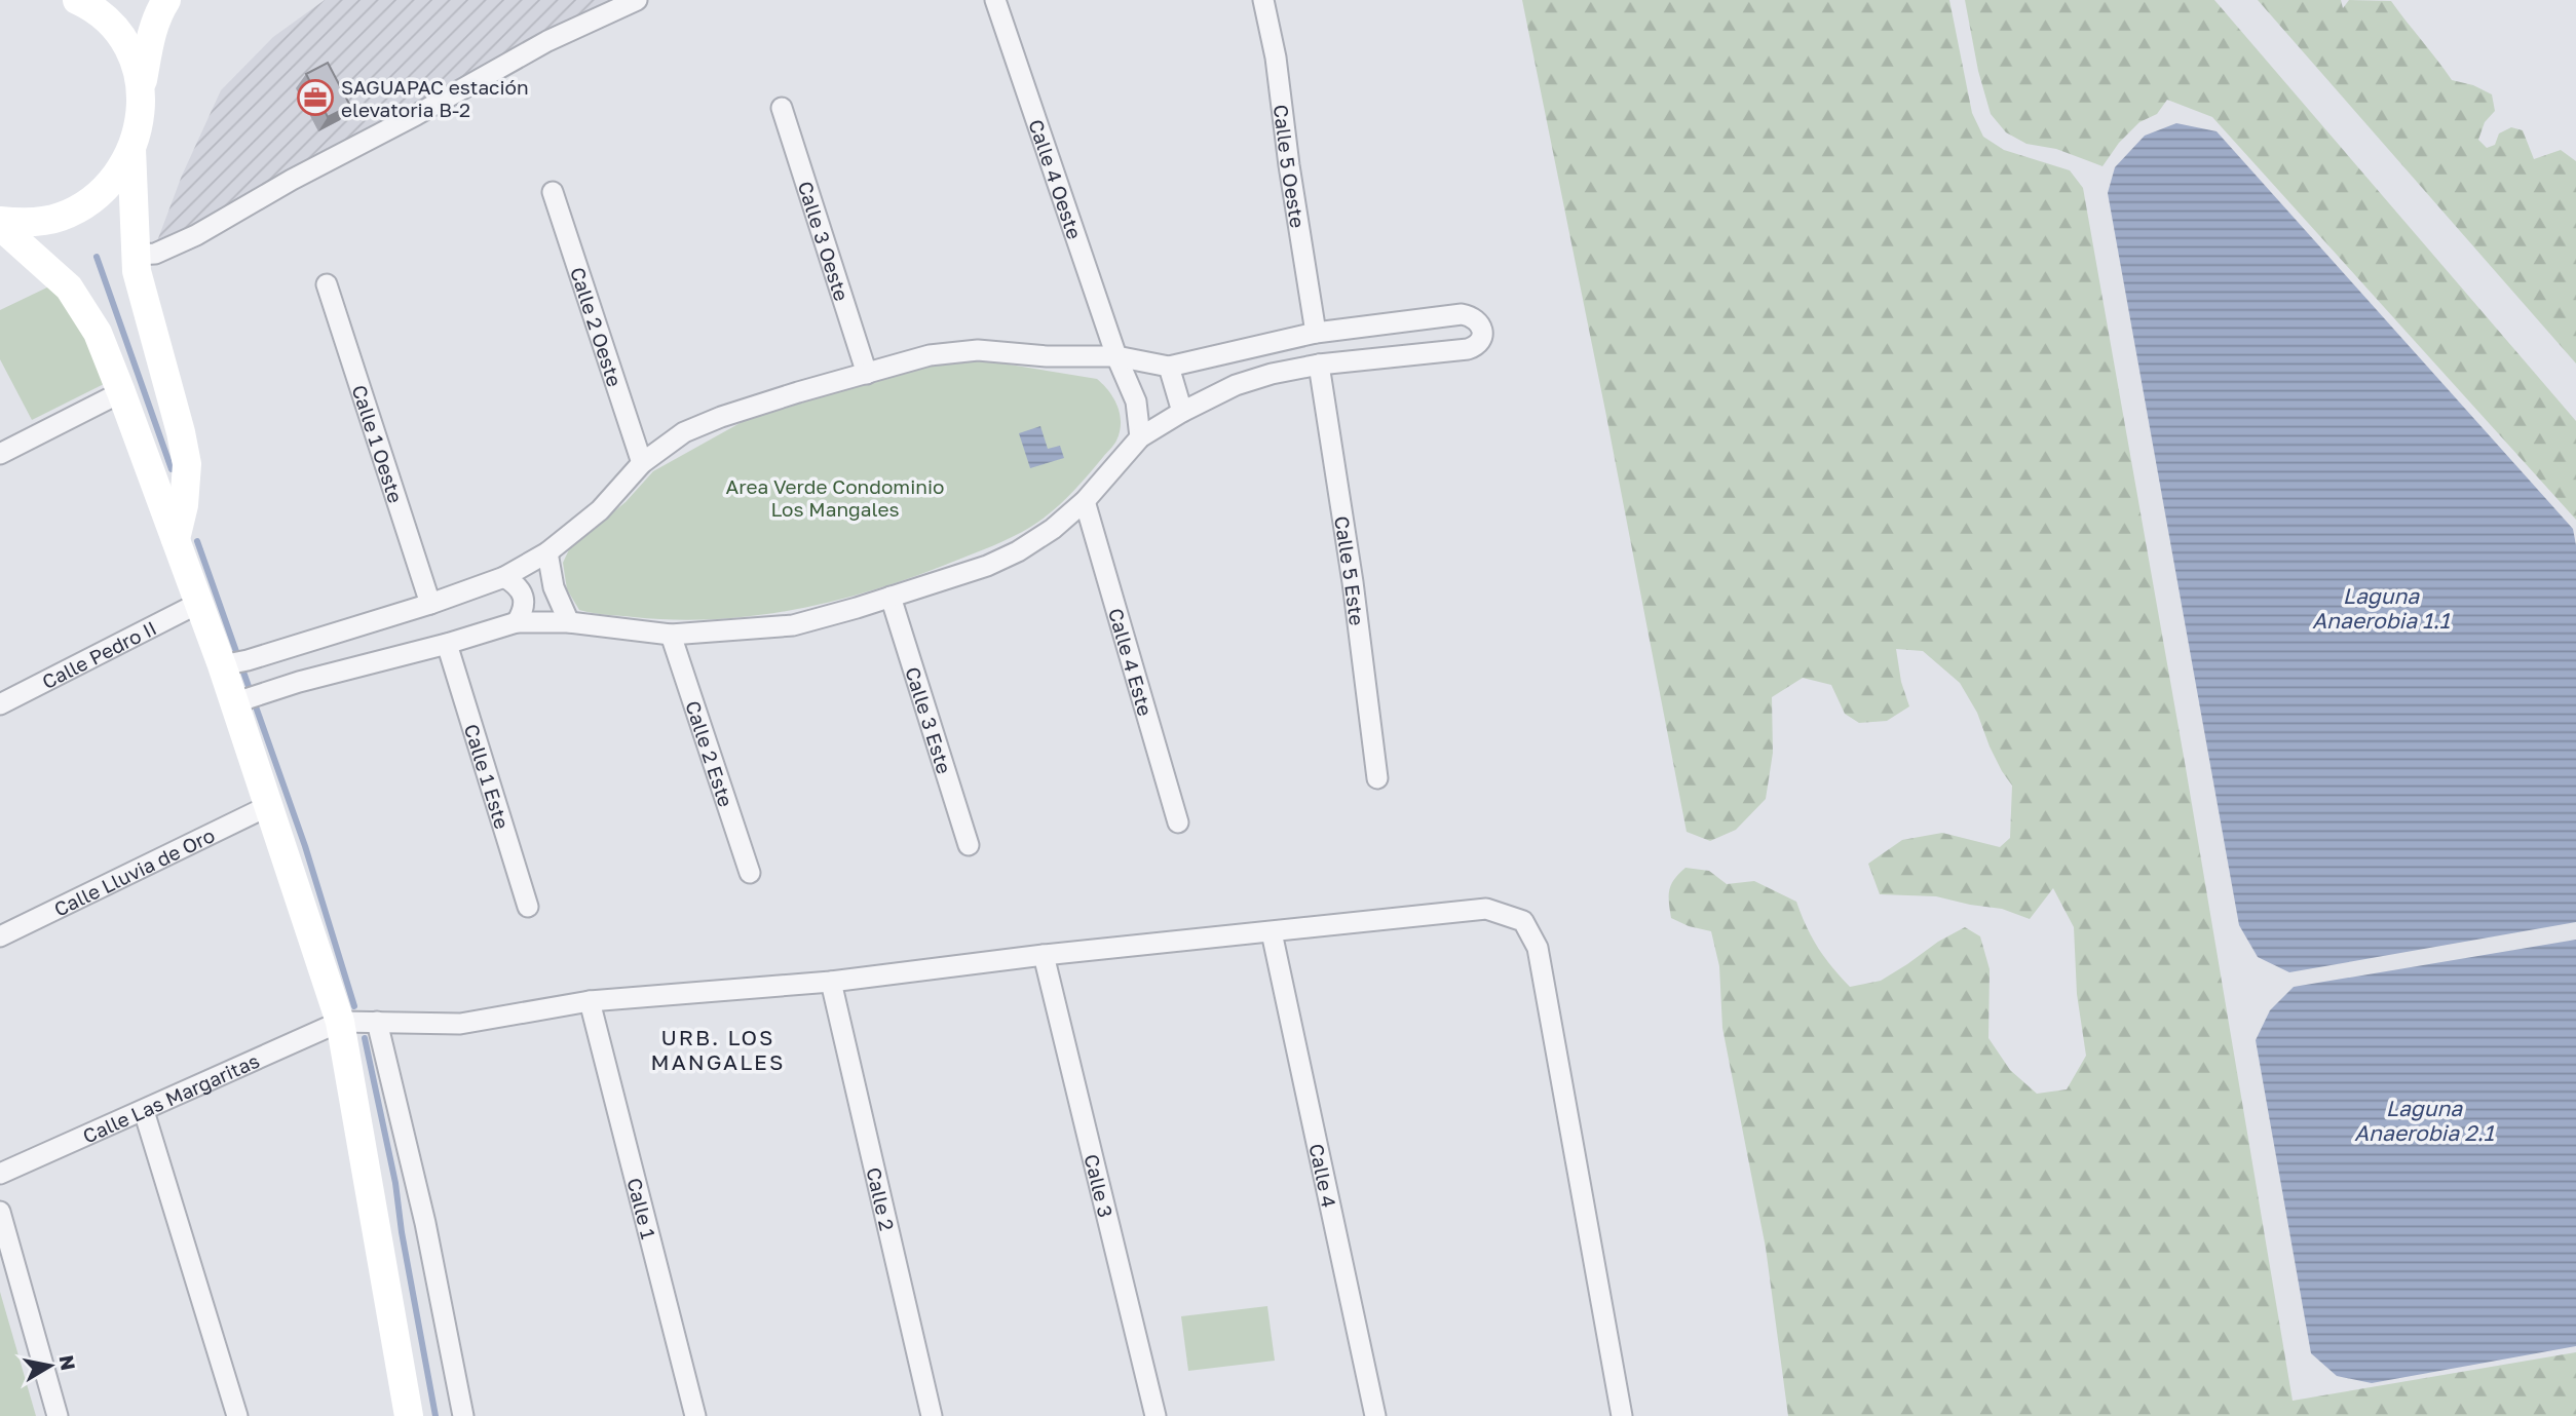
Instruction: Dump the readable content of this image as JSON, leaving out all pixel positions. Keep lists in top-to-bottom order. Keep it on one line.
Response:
{"streets":{"street":["Calle 5 Oeste","Calle 4 Oeste","Calle 3 Oeste","Calle 2 Oeste","Calle 1 Oeste","Calle 5 Este","Calle Pedro II","Calle 4 Este","Calle 3 Este","Calle 2 Este","Calle 1 Este","Calle Lluvia de Oro","Calle Las Margaritas","Calle 4","Calle 3","Calle 2","Calle 1"]},"districts":["URB. LOS MANGALES"],"water":["Laguna Anaerobia 1.1","Laguna Anaerobia 2.1"],"parks":["Area Verde Condominio Los Mangales"],"places":{"office":["SAGUAPAC estación elevatoria B-2"]},"north":"right"}
